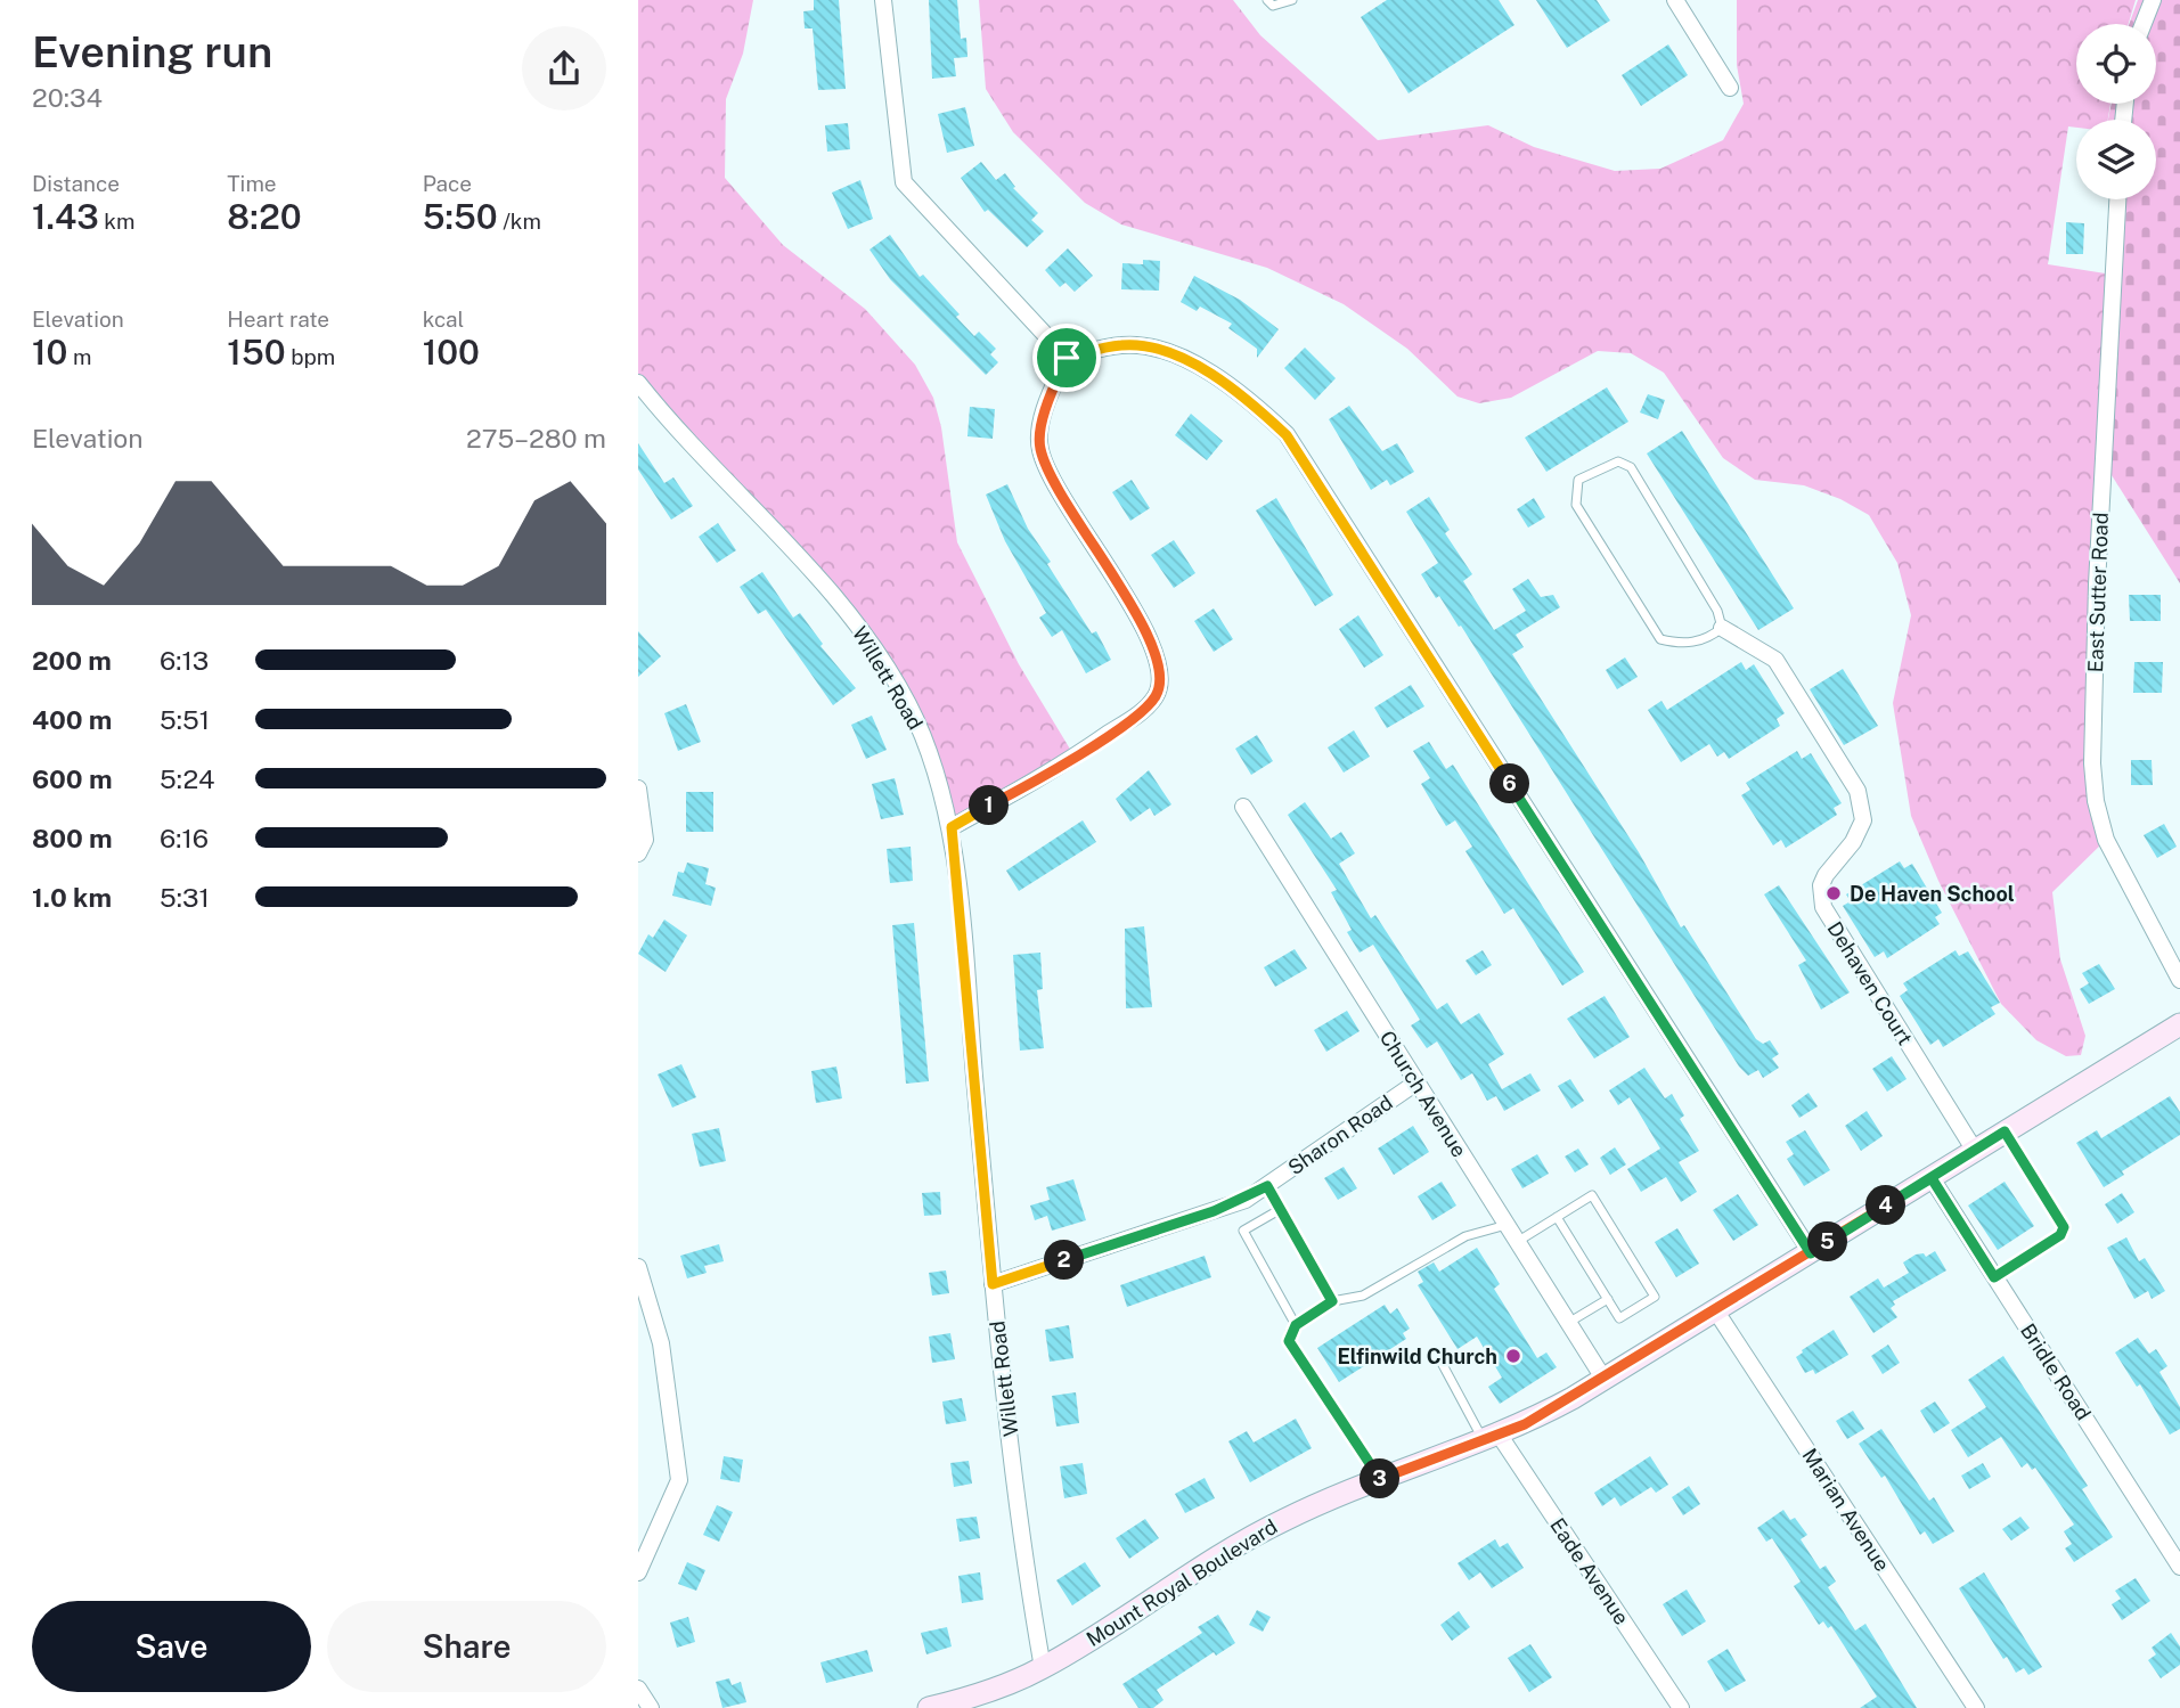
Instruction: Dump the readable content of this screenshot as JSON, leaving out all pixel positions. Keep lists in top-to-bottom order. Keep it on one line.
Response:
{"streets":{"main road":["Mount Royal Boulevard"],"street":["East Sutter Road","Willett Road","Dehaven Court","Church Avenue","Sharon Road","Bridle Road","Marian Avenue","Eade Avenue"]},"crossings":[["Willett Road","Sharon Road"],["Willett Road","Mount Royal Boulevard"],["Dehaven Court","Mount Royal Boulevard"],["Church Avenue","Sharon Road"],["Church Avenue","Mount Royal Boulevard"],["Bridle Road","Mount Royal Boulevard"],["Marian Avenue","Mount Royal Boulevard"],["Eade Avenue","Mount Royal Boulevard"]],"places":["De Haven School","Elfinwild Church"],"page":{"heading":["Evening run","20:34"],"stats":[["Distance","1.43 km"],["Time","8:20"],["Pace","5:50 /km"],["Elevation","10 m"],["Heart rate","150 bpm"],["kcal","100"]],"chart":["Elevation","275–280 m"],"list":[{"name":"200 m","note":"6:13"},{"name":"400 m","note":"5:51"},{"name":"600 m","note":"5:24"},{"name":"800 m","note":"6:16"},{"name":"1.0 km","note":"5:31"}],"pins":["6","1","4","5","2","3"],"buttons":["Save","Share"]}}
